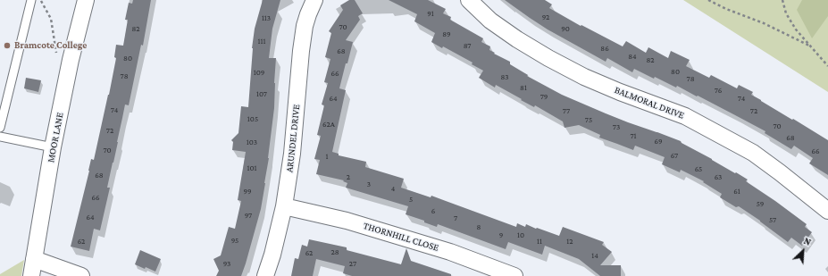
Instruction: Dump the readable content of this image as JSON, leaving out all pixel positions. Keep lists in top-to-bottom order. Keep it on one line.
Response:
{"streets":{"street":["BALMORAL DRIVE","MOOR LANE","ARUNDEL DRIVE","THORNHILL CLOSE"]},"crossings":[["ARUNDEL DRIVE","THORNHILL CLOSE"]],"places":["Bramcote College"],"house_numbers":["91","92","113","70","82","90","89","111","87","86","68","84","80","82","80","109","66","78","83","78","81","76","107","79","64","74","74","77","72","105","75","62A","70","73","72","71","68","69","103","70","66","67","1","101","65","68","2","63","3","4","99","61","66","5","59","6","97","64","7","57","8","9","10","95","62","11","12","28","62","14","93","27"],"north":"top right"}
